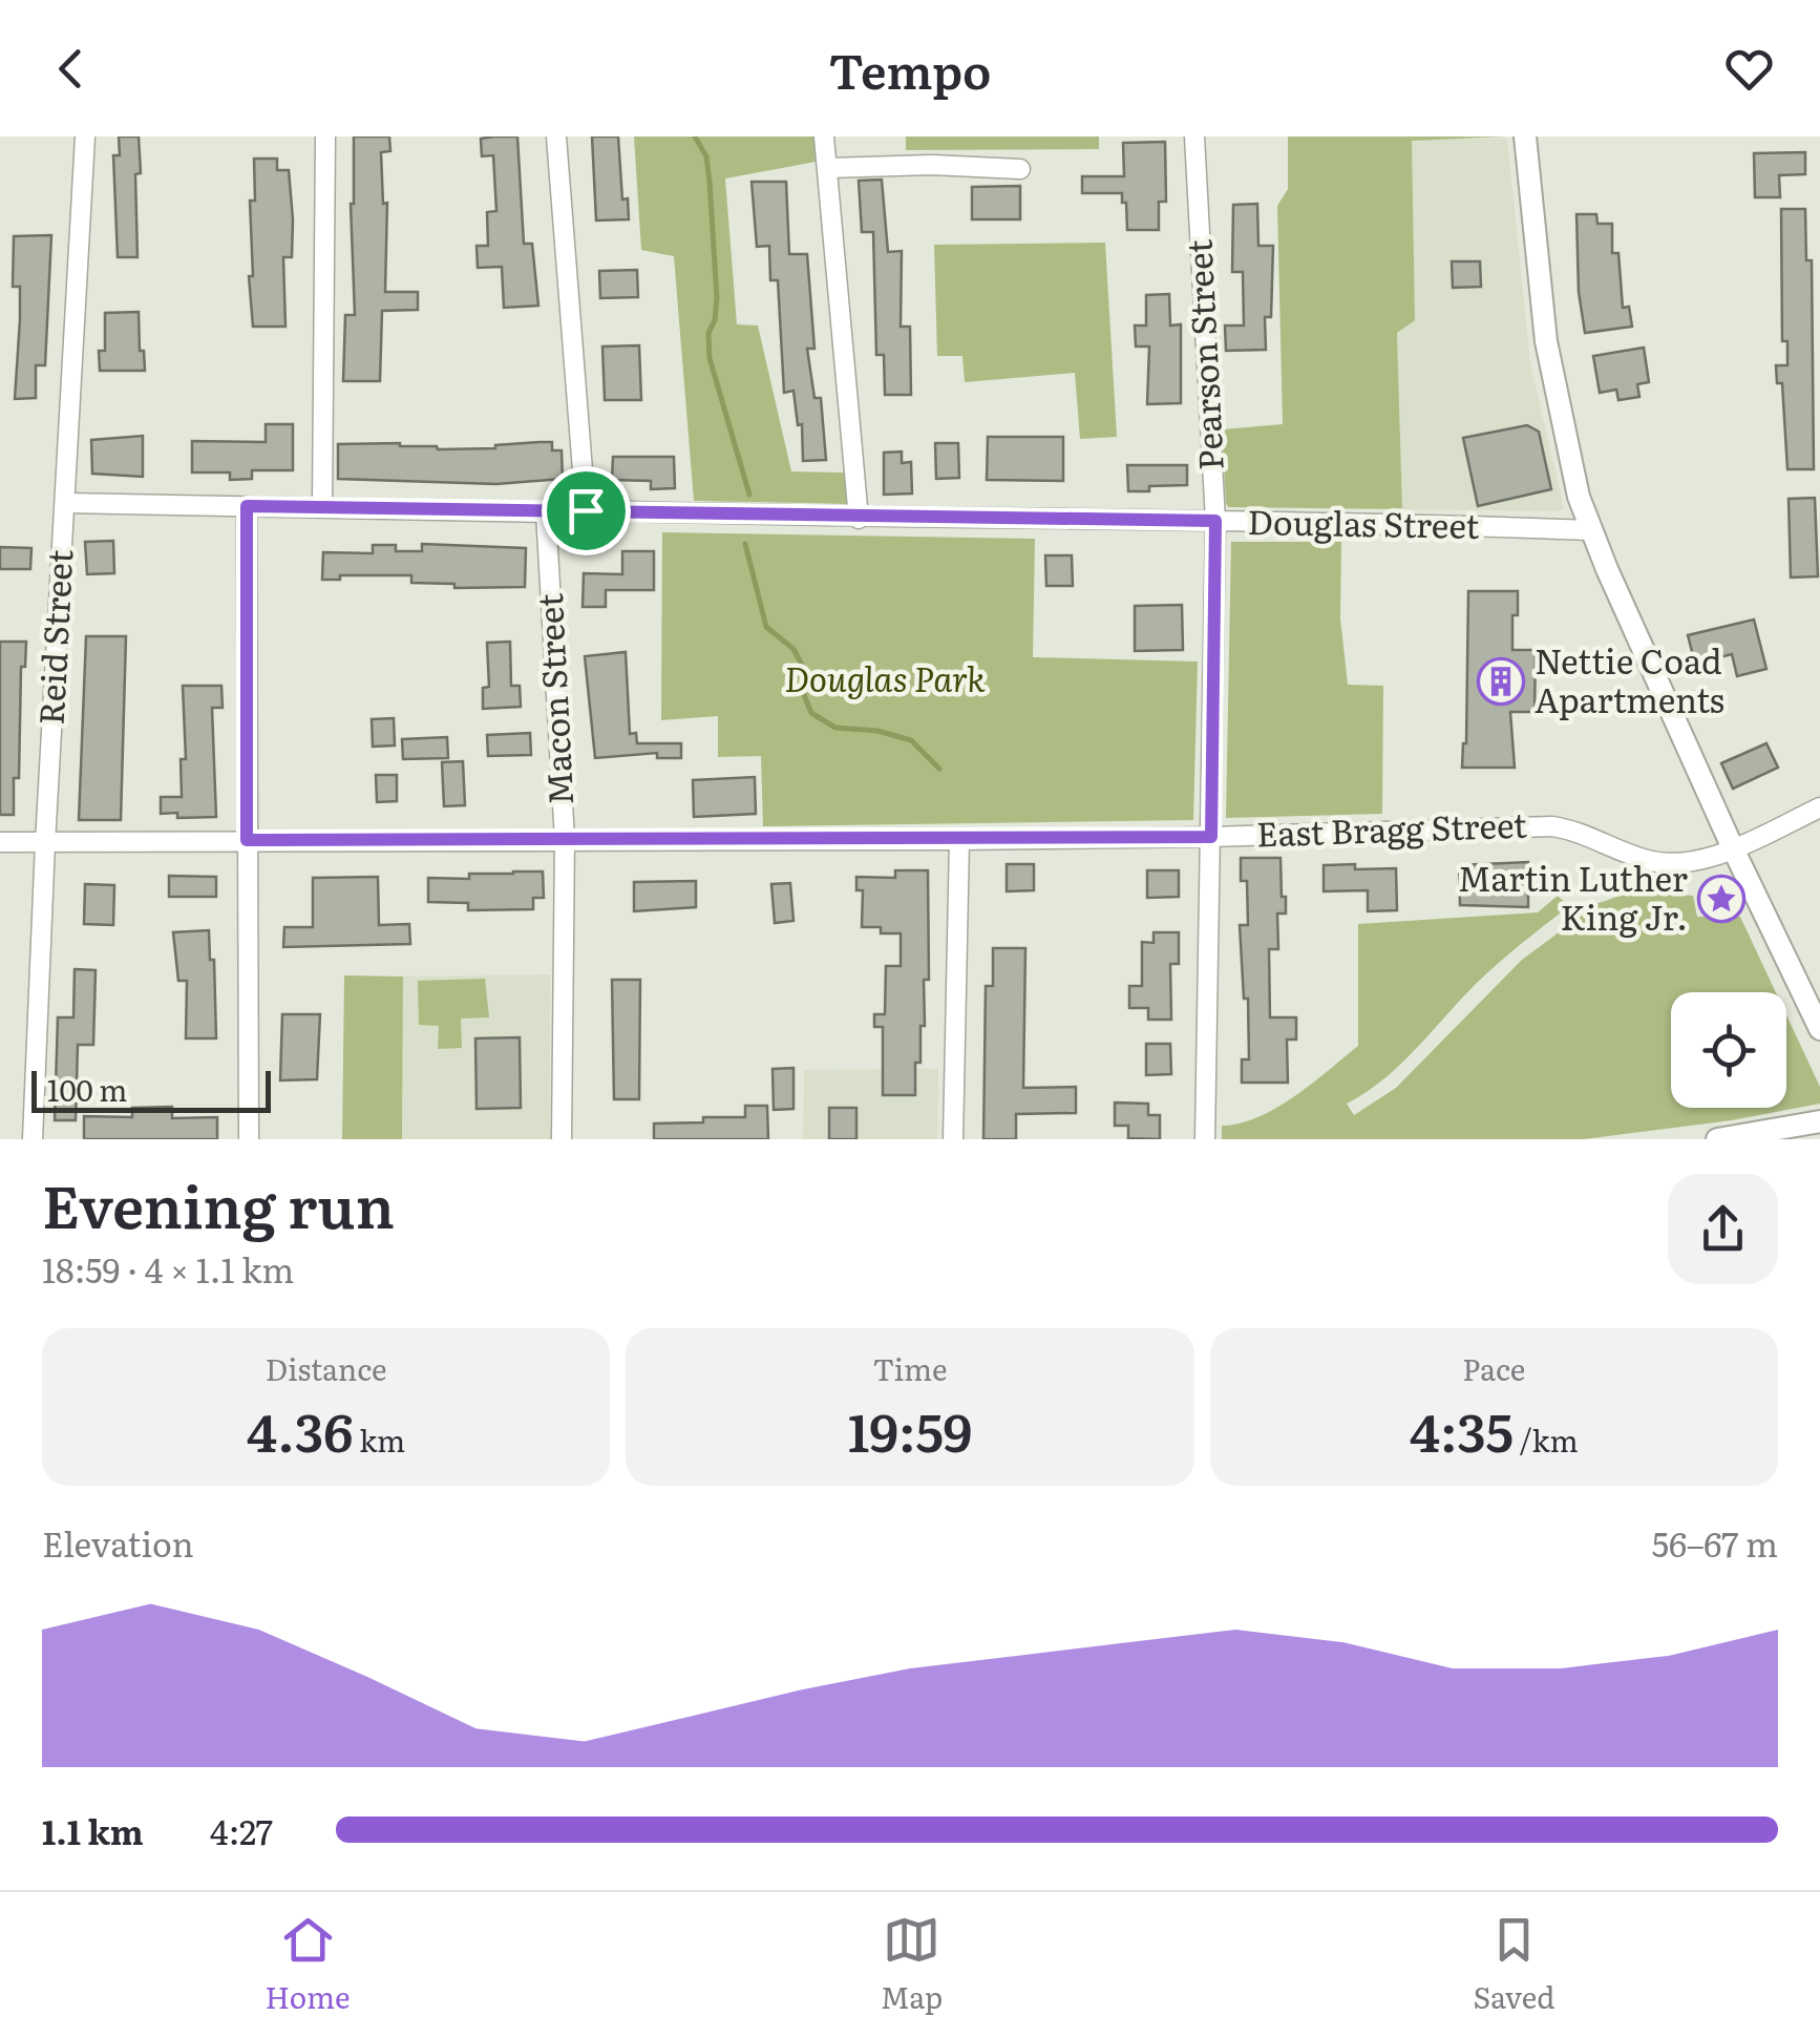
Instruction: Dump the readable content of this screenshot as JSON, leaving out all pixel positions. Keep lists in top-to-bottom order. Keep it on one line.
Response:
{"streets":{"street":["Pearson Street","Douglas Street","Reid Street","Macon Street","East Bragg Street"]},"crossings":[["Pearson Street","Douglas Street"],["Pearson Street","East Bragg Street"],["Douglas Street","Reid Street"],["Douglas Street","Macon Street"],["Reid Street","East Bragg Street"],["Macon Street","East Bragg Street"]],"parks":["Douglas Park"],"places":{"building":["Nettie Coad Apartments"],"place":["Martin Luther King Jr."]},"scale_bar":"100 m","page":{"header":"Tempo","scale":"100 m","heading":["Evening run","18:59 · 4 × 1.1 km"],"stats":[["Distance","4.36 km"],["Time","19:59"],["Pace","4:35 /km"]],"chart":["Elevation","56–67 m"],"list":[{"name":"1.1 km","note":"4:27"}],"tabs":["Home","Map","Saved"]}}
